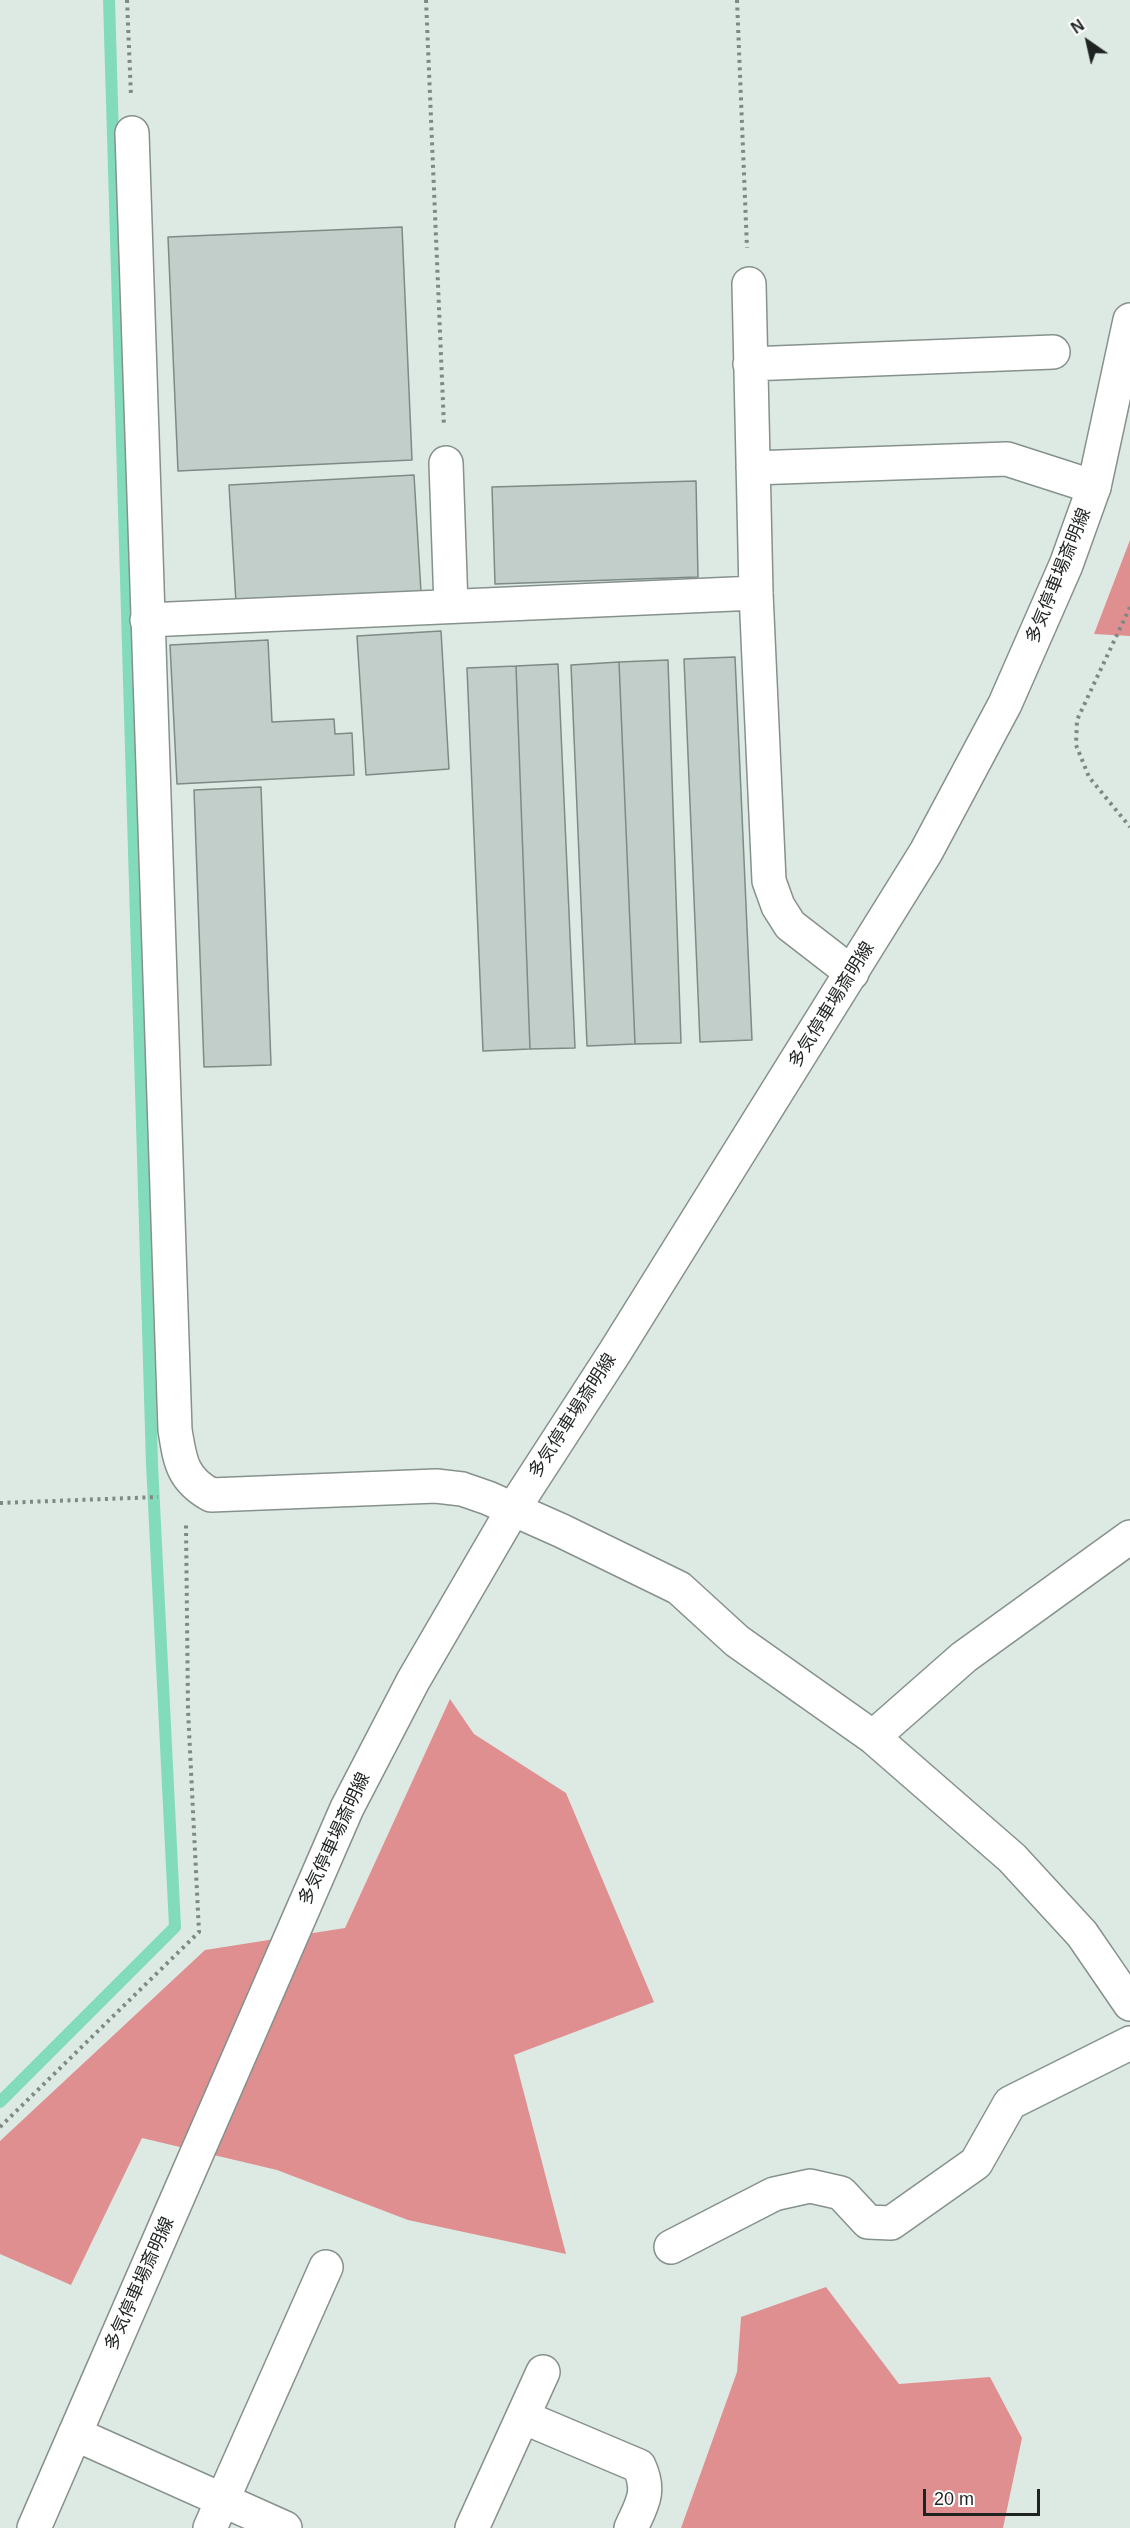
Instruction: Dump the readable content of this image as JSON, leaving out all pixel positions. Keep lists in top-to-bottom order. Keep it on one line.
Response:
{"streets":{"street":["多気停車場斎明線"]},"scale_bar":"20 m","north":"top left"}
